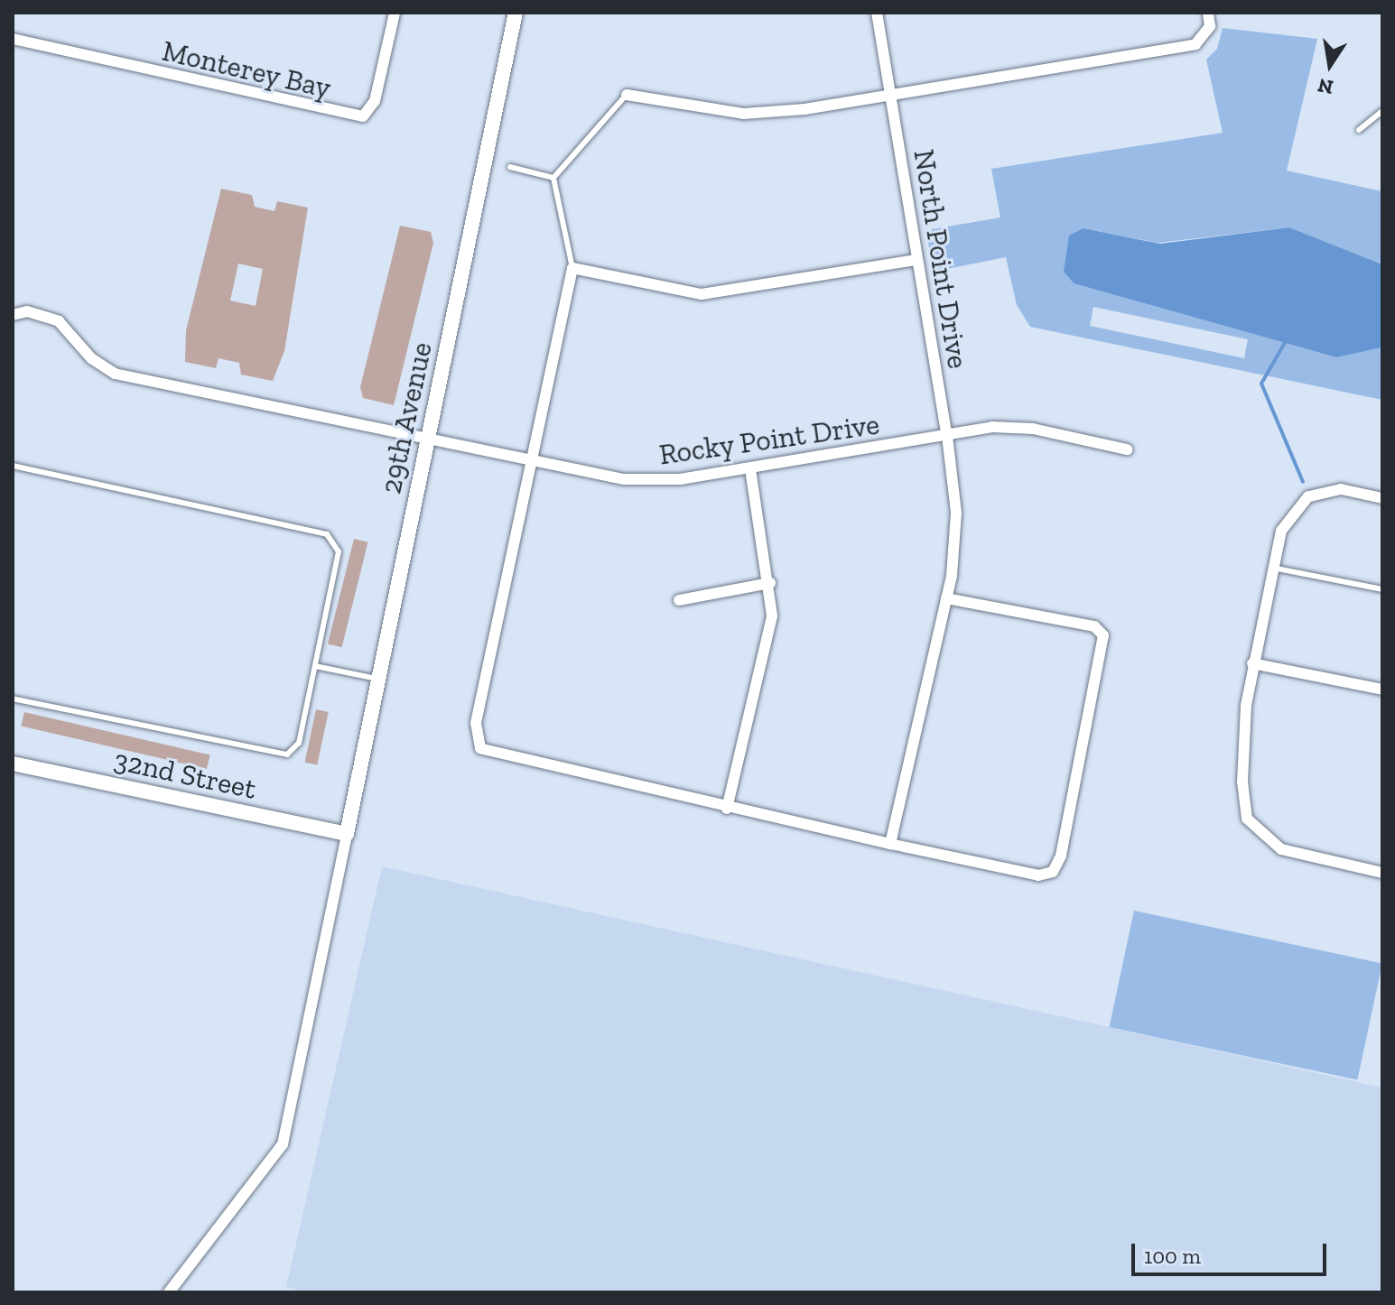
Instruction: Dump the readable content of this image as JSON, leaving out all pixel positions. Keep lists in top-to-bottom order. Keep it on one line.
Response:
{"streets":{"street":["Monterey Bay","North Point Drive","29th Avenue","Rocky Point Drive","32nd Street"]},"crossings":[["North Point Drive","Rocky Point Drive"],["29th Avenue","Rocky Point Drive"],["29th Avenue","32nd Street"]],"scale_bar":"100 m","north":"bottom"}
